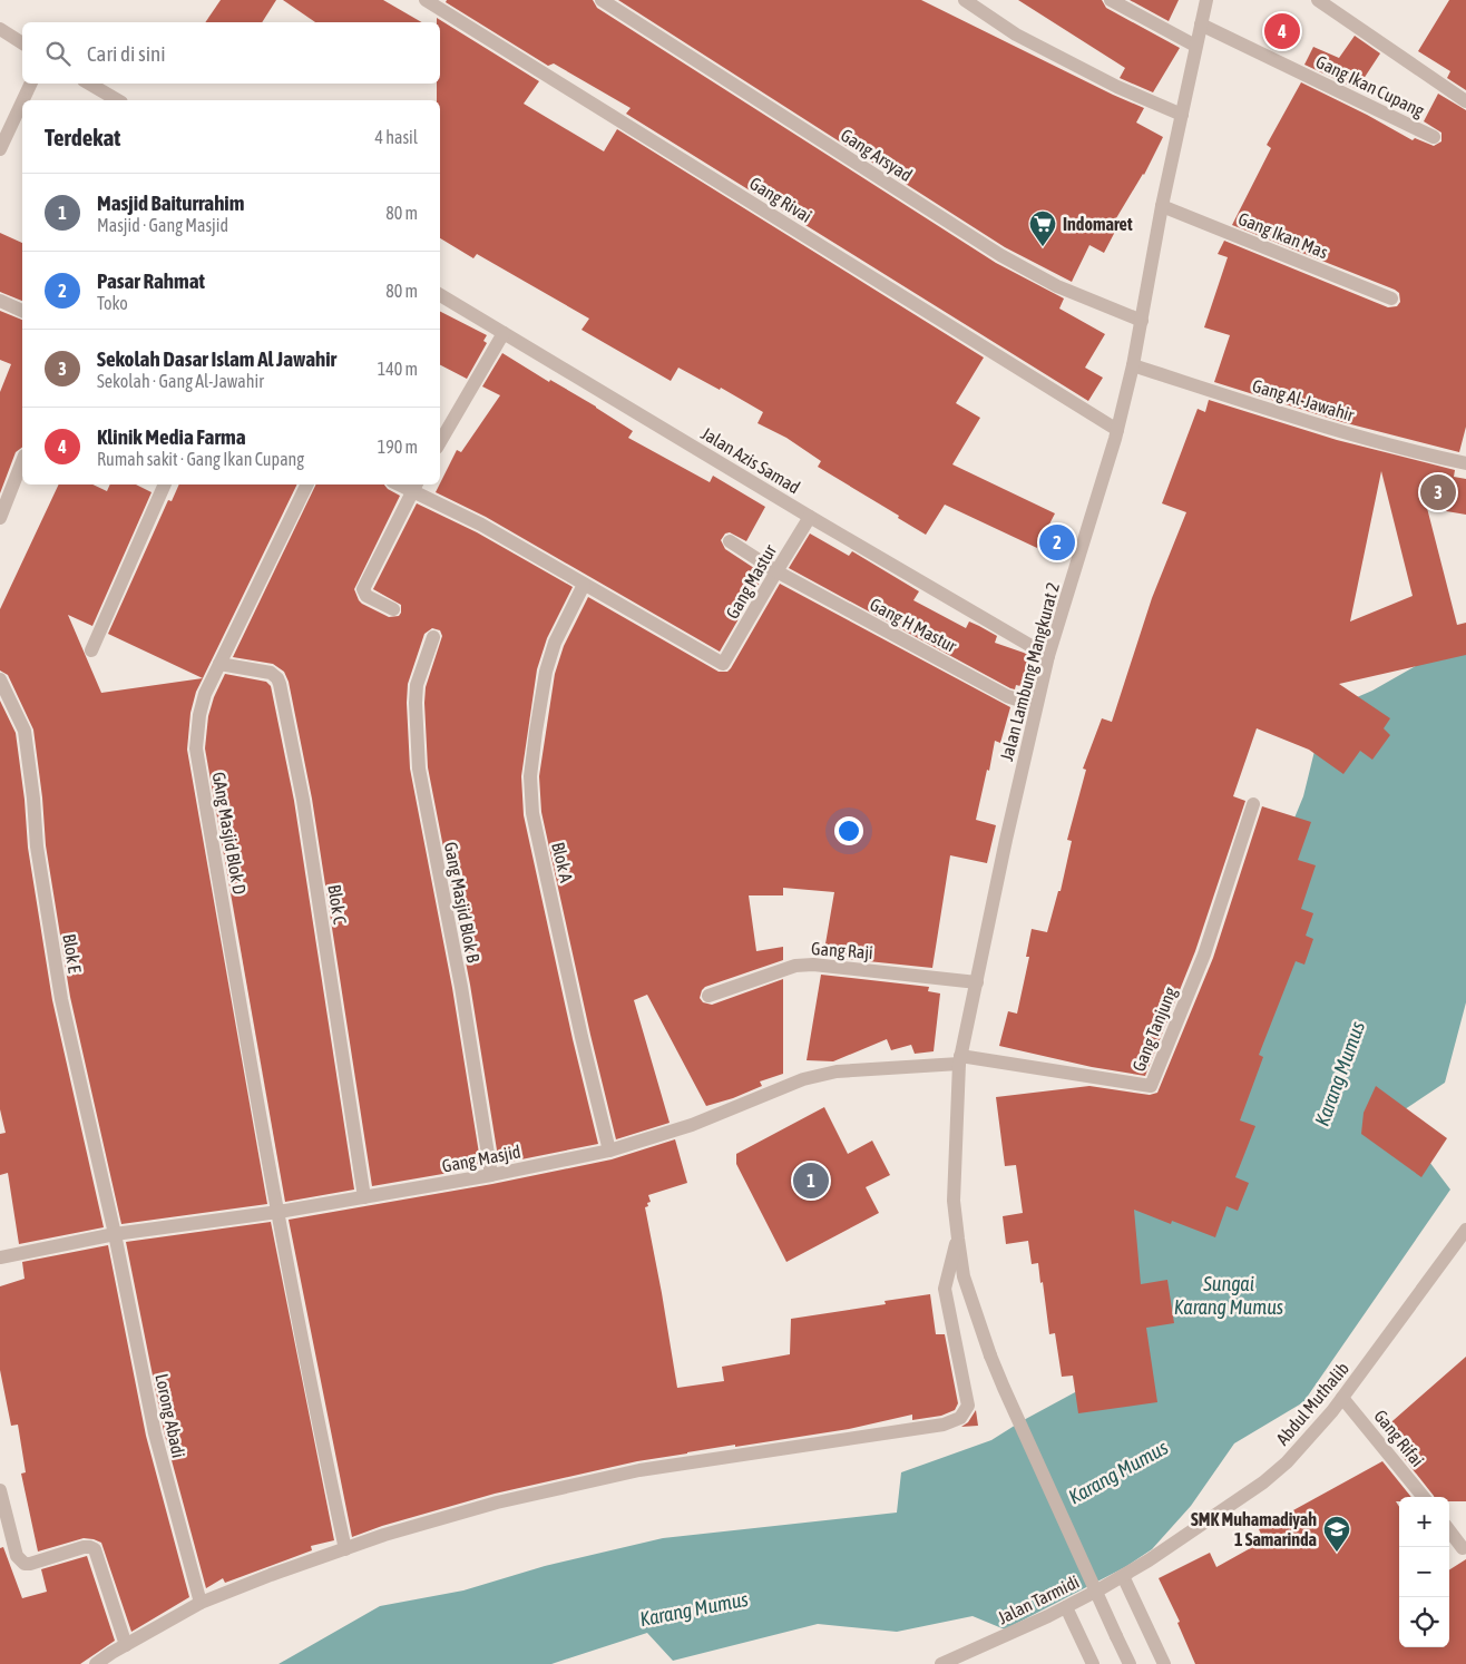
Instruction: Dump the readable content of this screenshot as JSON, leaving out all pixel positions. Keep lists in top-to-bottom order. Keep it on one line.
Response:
{"streets":{"street":["Gang Ikan Cupang","Gang Arsyad","Gang Rivai","Gang Ikan Mas","Gang Al-Jawahir","Jalan Azis Samad","Gang Mastur","Gang H Mastur","Jalan Lambung Mangkurat 2","GAng Masjid Blok D","Blok A","Gang Masjid Blok B","Blok C","Gang Raji","Blok E","Gang Tanjung","Gang Masjid","Abdul Muthalib","Lorong Abadi","Gang Rifai","Jalan Tarmidi"]},"crossings":[["Gang Ikan Cupang","Jalan Lambung Mangkurat 2"],["Gang Arsyad","Jalan Lambung Mangkurat 2"],["Gang Rivai","Jalan Lambung Mangkurat 2"],["Gang Ikan Mas","Jalan Lambung Mangkurat 2"],["Gang Al-Jawahir","Jalan Lambung Mangkurat 2"],["Jalan Azis Samad","Gang Mastur"],["Jalan Azis Samad","Jalan Lambung Mangkurat 2"],["Gang Mastur","Gang H Mastur"],["Gang Mastur","Blok A"],["Gang H Mastur","Jalan Lambung Mangkurat 2"],["Jalan Lambung Mangkurat 2","Gang Raji"],["Jalan Lambung Mangkurat 2","Gang Tanjung"],["Jalan Lambung Mangkurat 2","Gang Masjid"],["GAng Masjid Blok D","Blok C"],["GAng Masjid Blok D","Gang Masjid"],["Blok A","Gang Masjid"],["Gang Masjid Blok B","Gang Masjid"],["Blok C","Gang Masjid"],["Blok E","Gang Masjid"],["Blok E","Lorong Abadi"],["Gang Tanjung","Gang Masjid"],["Gang Masjid","Lorong Abadi"],["Abdul Muthalib","Gang Rifai"],["Abdul Muthalib","Jalan Tarmidi"]],"water":["Karang Mumus","Sungai Karang Mumus"],"places":{"supermarket":["Indomaret"],"school or university":["SMK Muhamadiyah 1 Samarinda"]},"page":{"pins":["4","3","2","1"],"search":"Cari di sini","heading":["Terdekat","4 hasil"],"list":[{"mark":"1","name":"Masjid Baiturrahim","note":"Masjid · Gang Masjid","value":"80 m"},{"mark":"2","name":"Pasar Rahmat","note":"Toko","value":"80 m"},{"mark":"3","name":"Sekolah Dasar Islam Al Jawahir","note":"Sekolah · Gang Al-Jawahir","value":"140 m"},{"mark":"4","name":"Klinik Media Farma","note":"Rumah sakit · Gang Ikan Cupang","value":"190 m"}],"map_buttons":["+","−"]}}
